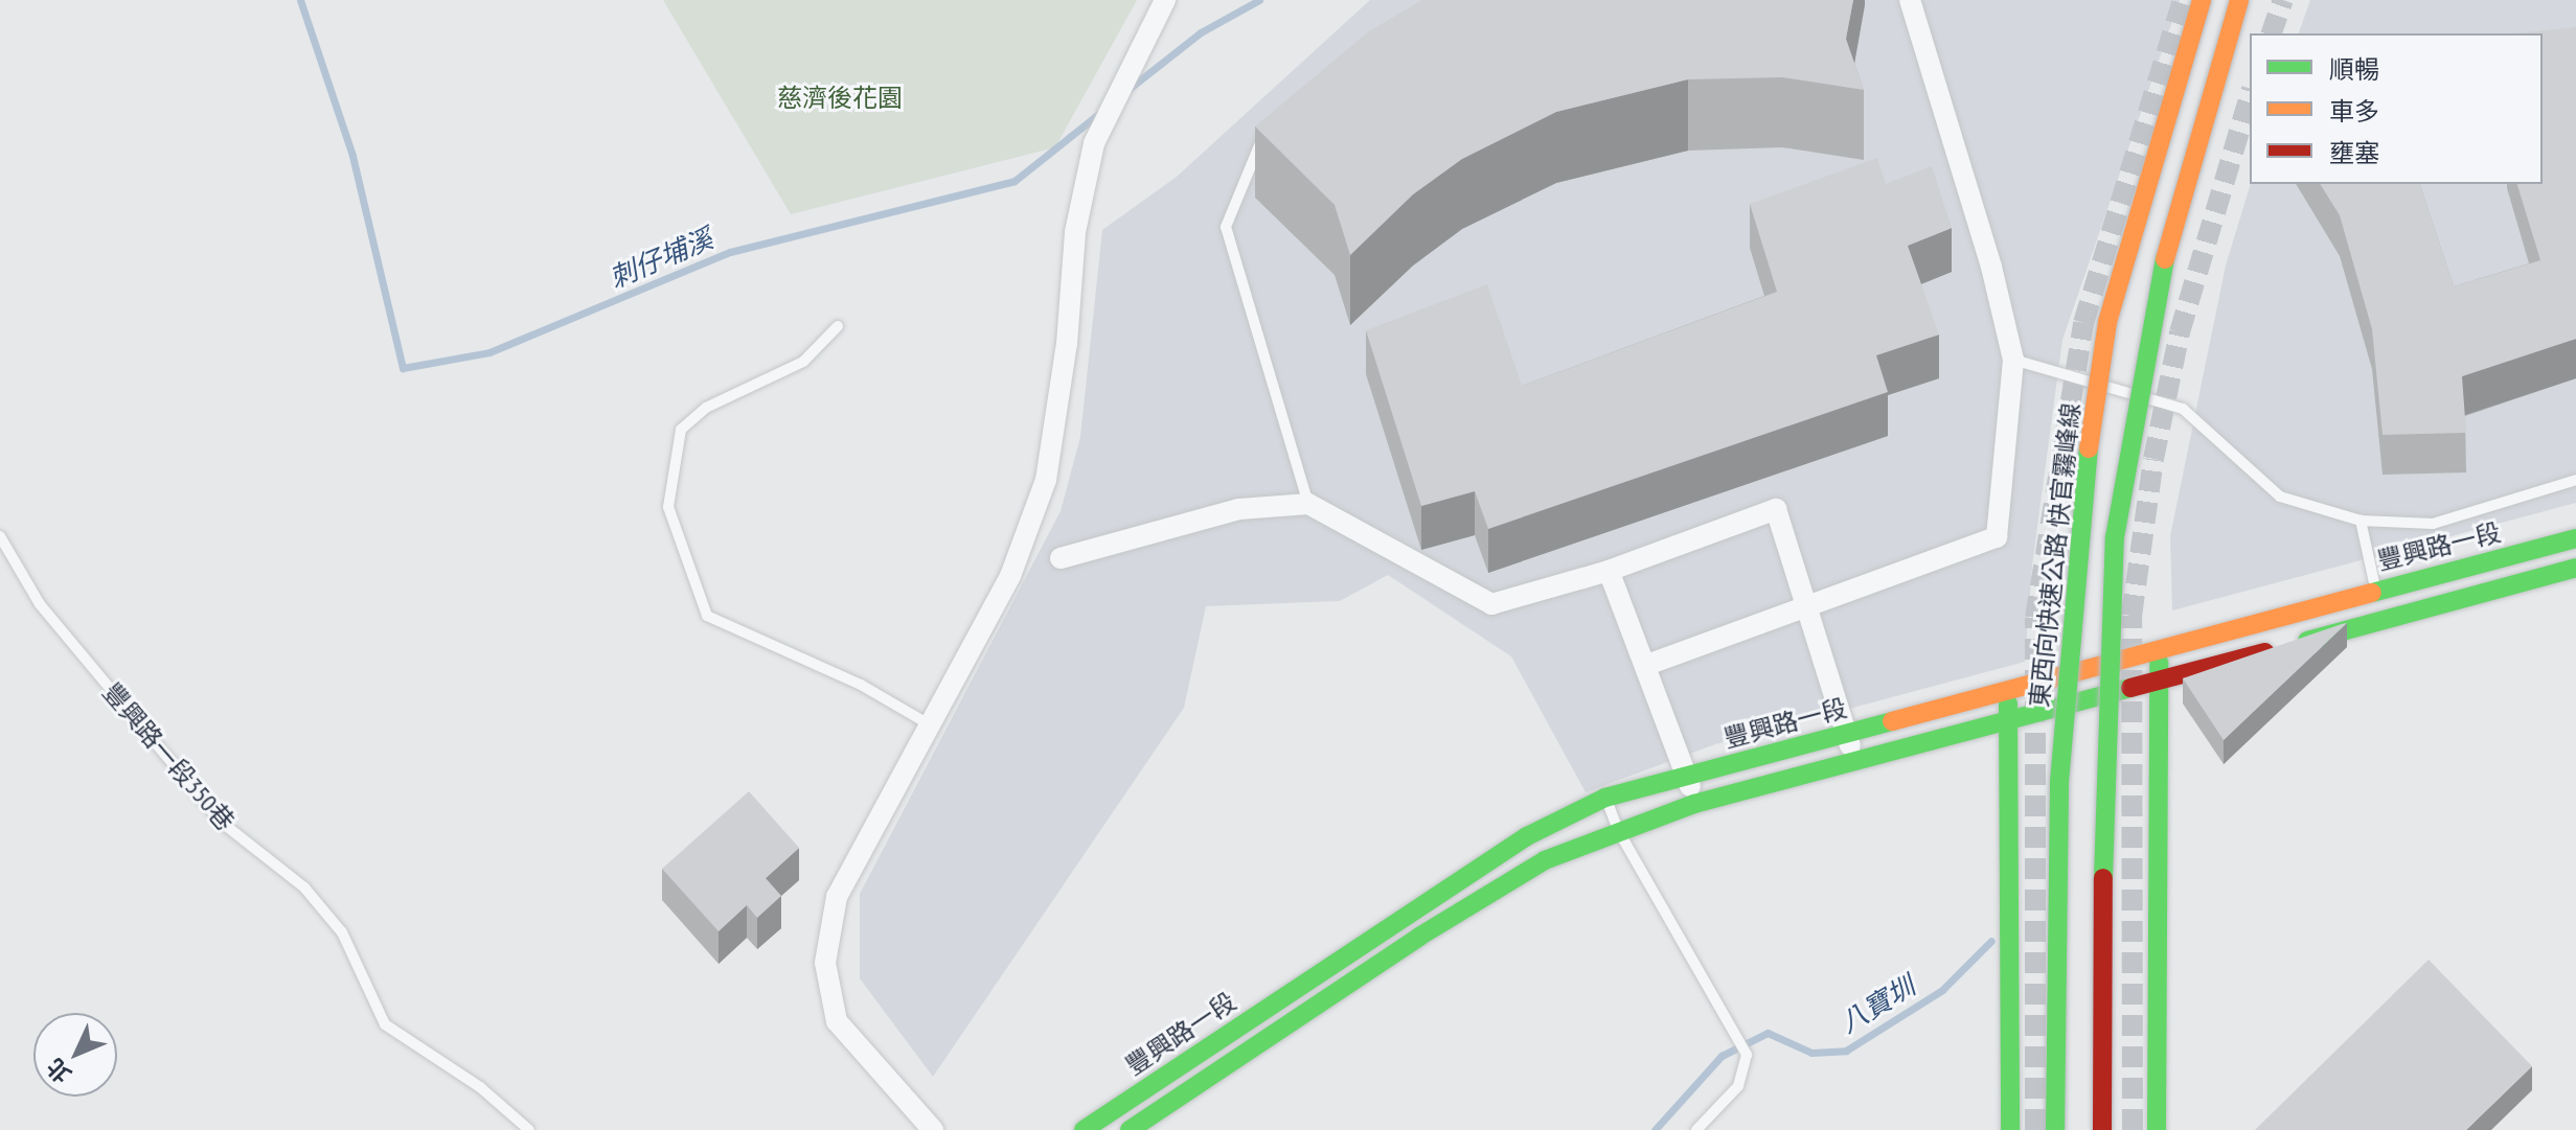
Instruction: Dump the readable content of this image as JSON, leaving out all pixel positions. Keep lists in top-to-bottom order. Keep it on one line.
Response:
{"streets":{"main road":["豐興路一段","東西向快速公路 快官霧峰線"],"lane":["豐興路一段350巷"]},"water":["刺仔埔溪","八寶圳"],"parks":["慈濟後花園"],"legend":["順暢","車多","壅塞"],"north":"bottom left"}
